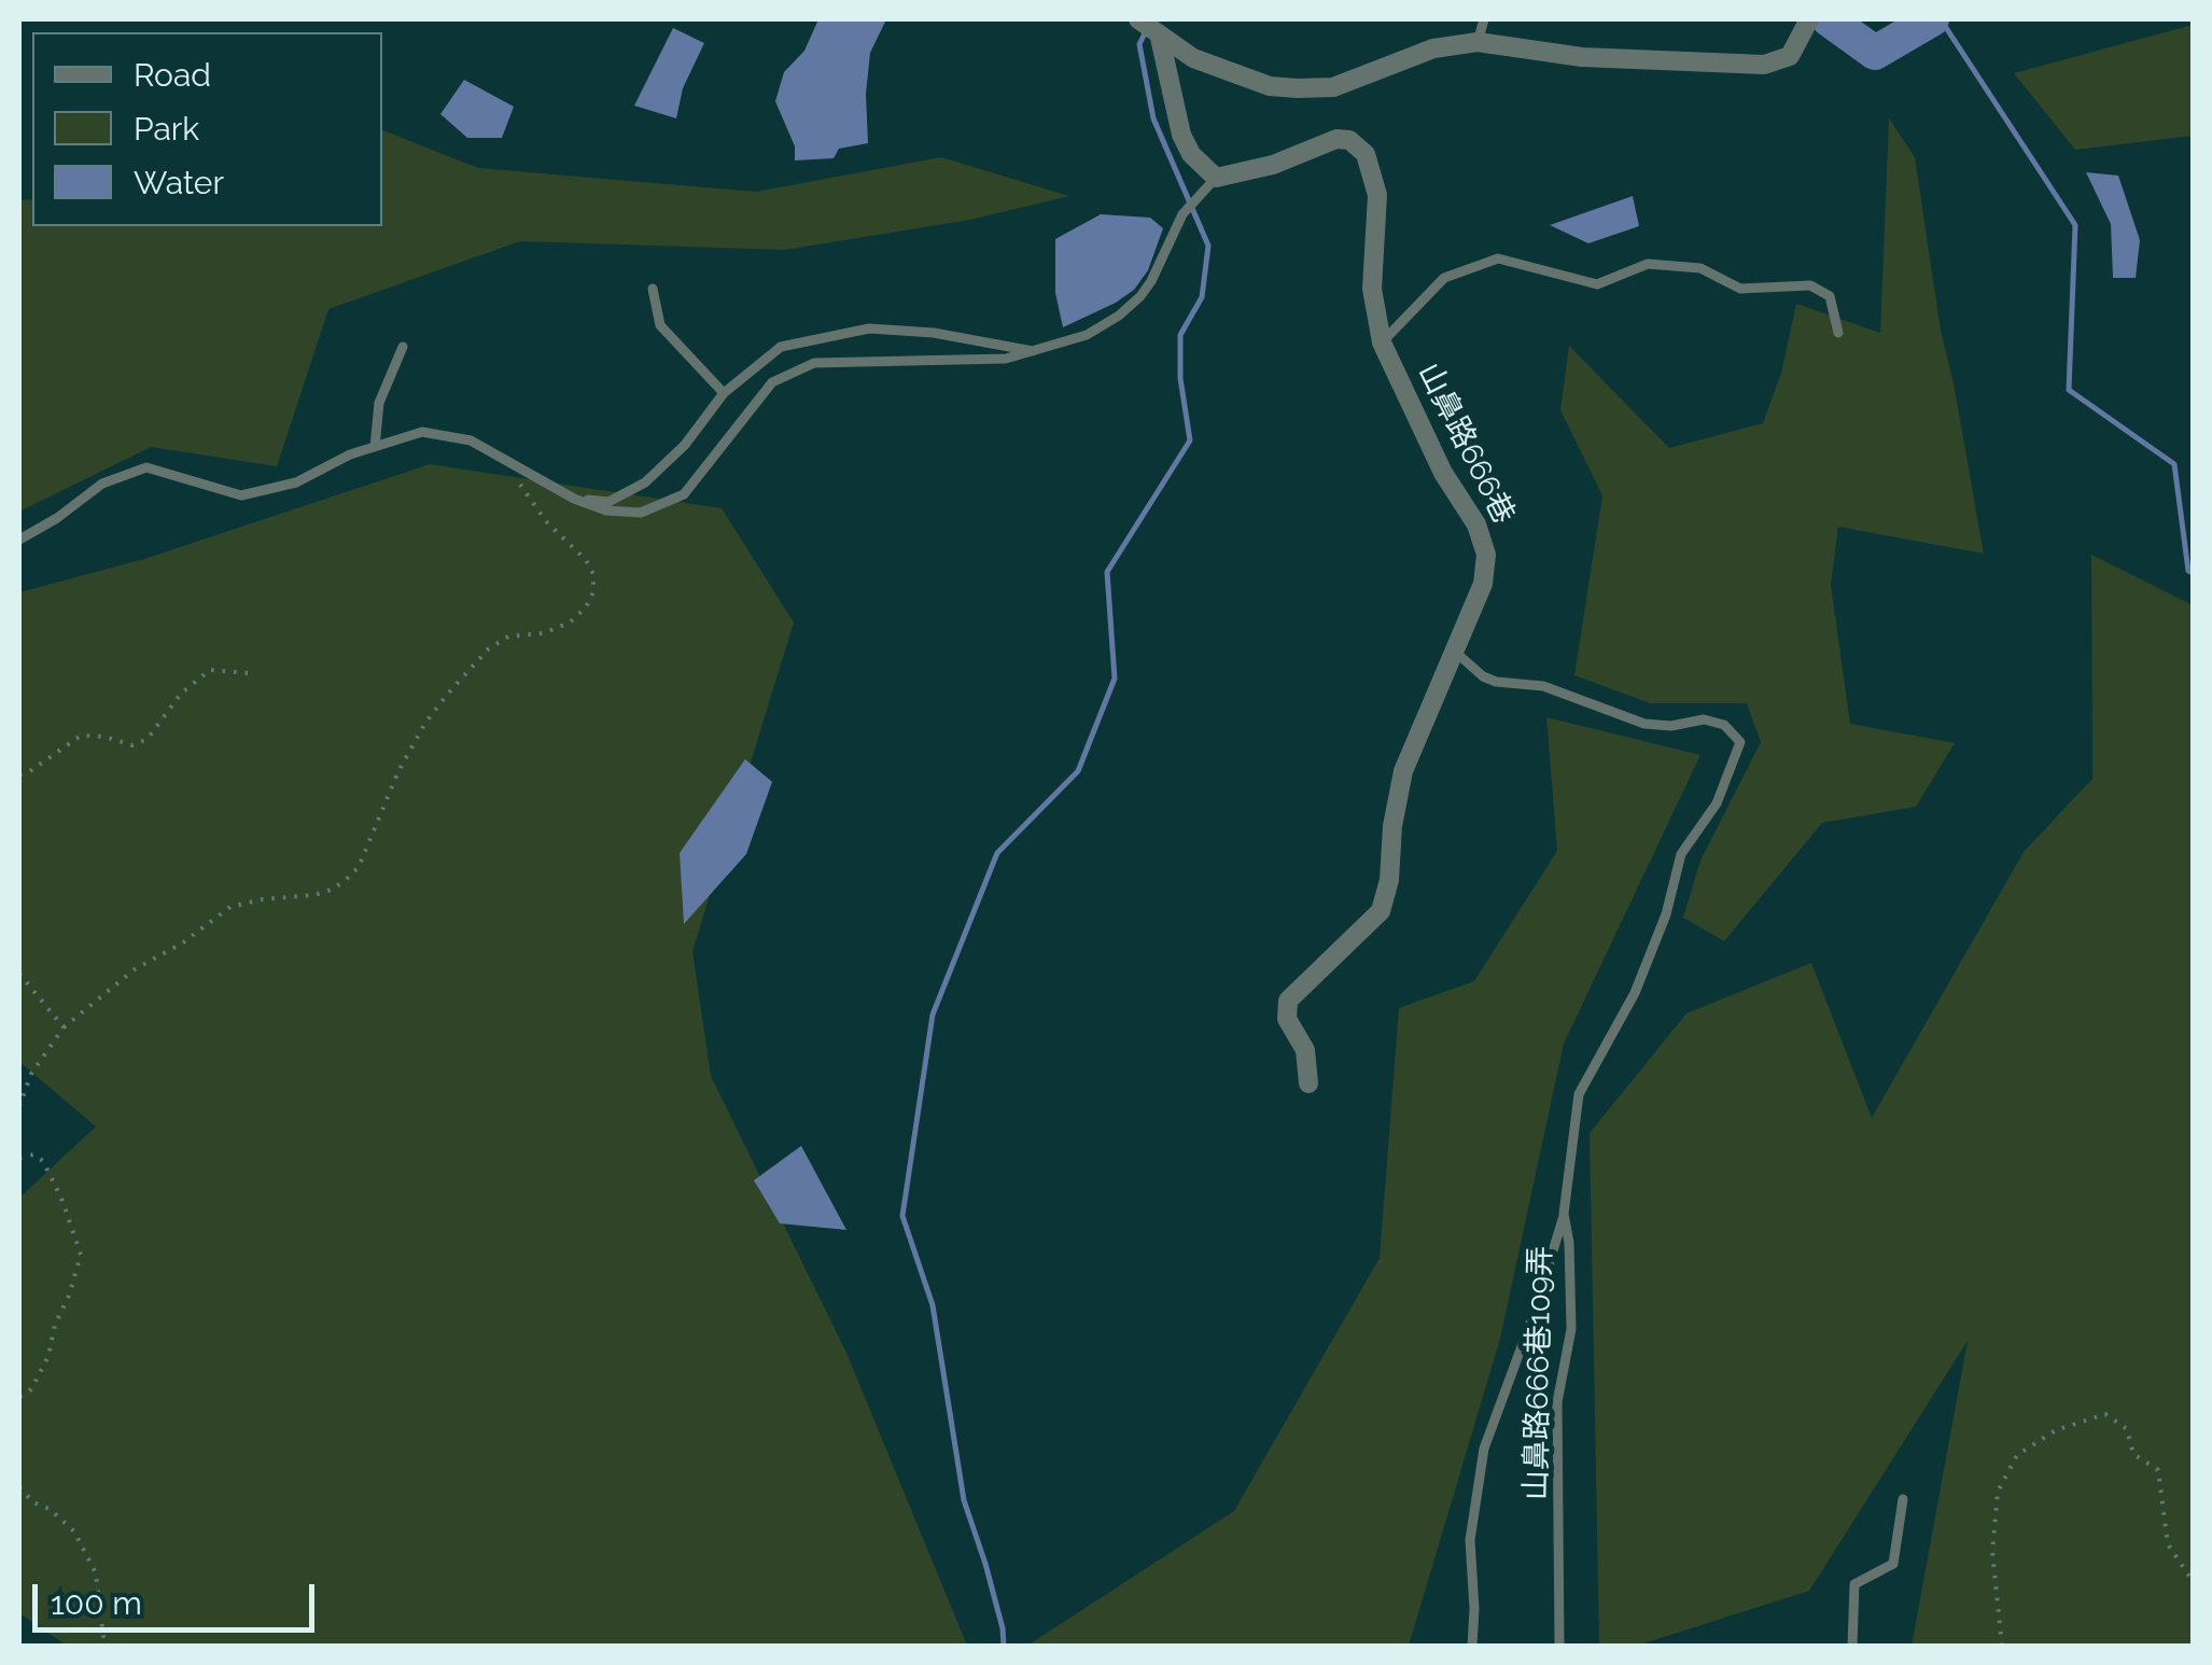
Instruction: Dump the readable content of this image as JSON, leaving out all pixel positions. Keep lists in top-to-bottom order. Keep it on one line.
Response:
{"streets":{"street":["山鼻路666巷"],"lane":["山鼻路666巷109弄"]},"crossings":[["山鼻路666巷","山鼻路666巷109弄"]],"legend":["Road","Park","Water"],"scale_bar":"100 m"}
